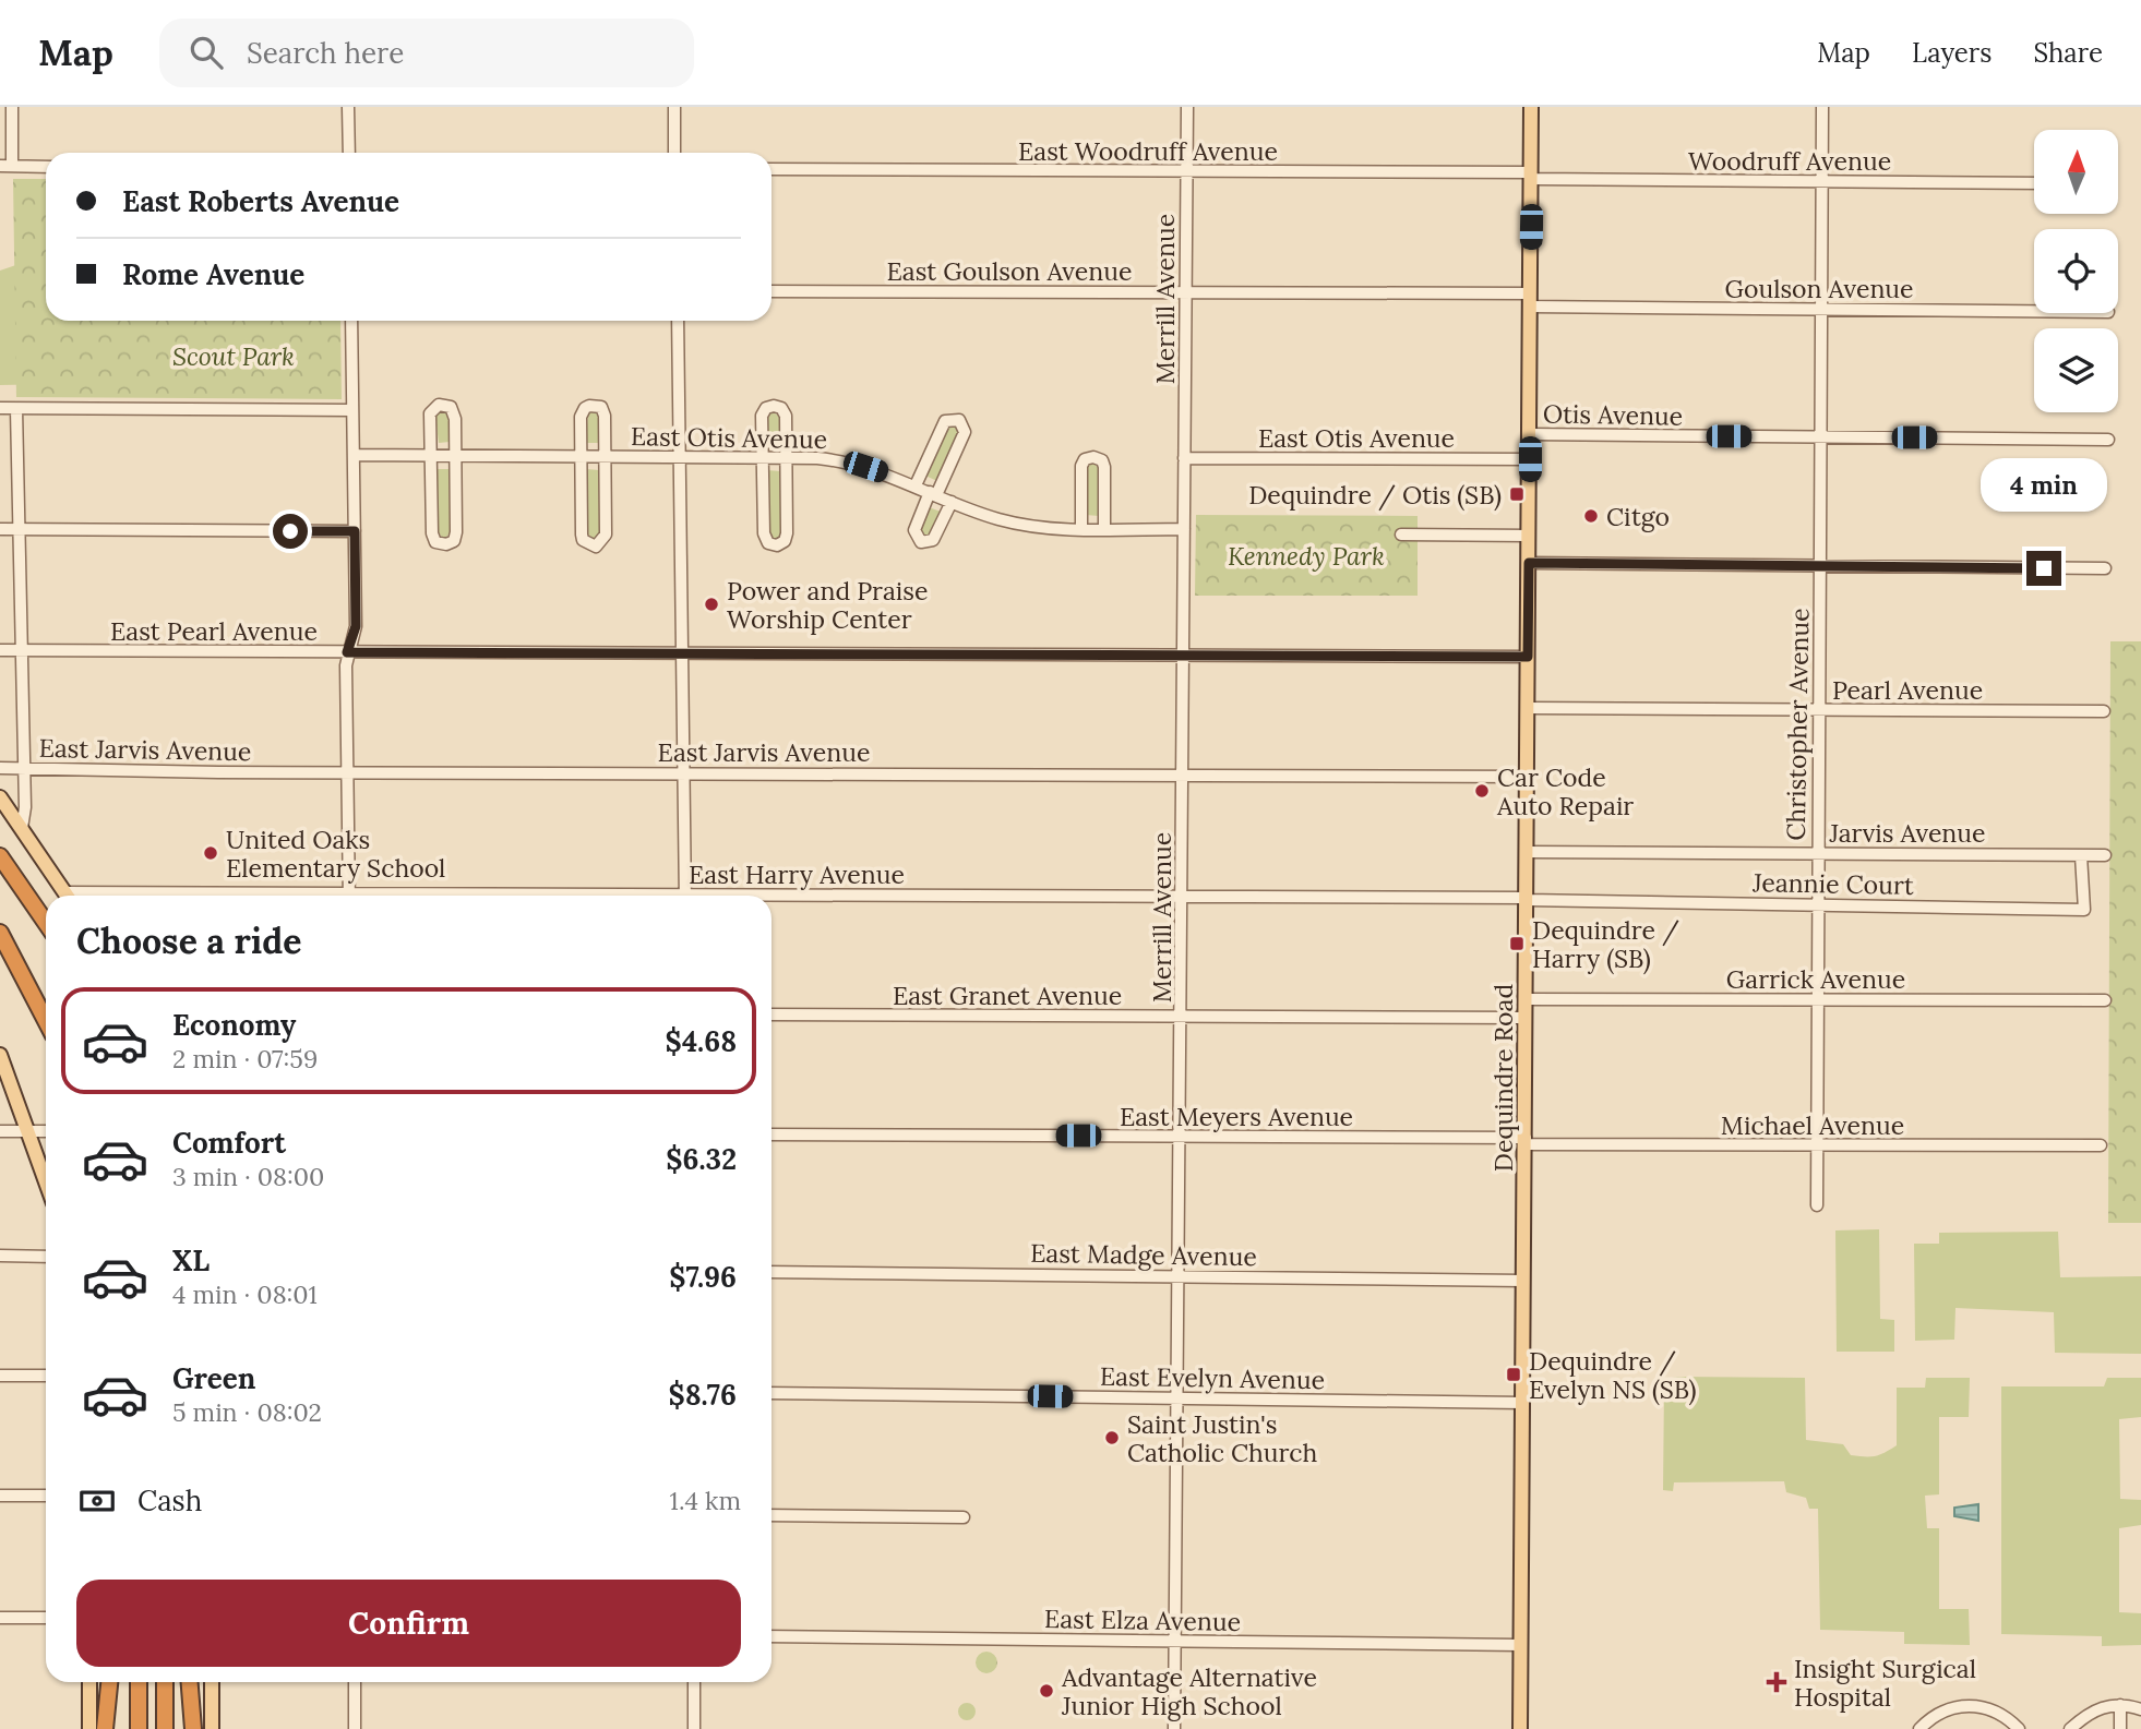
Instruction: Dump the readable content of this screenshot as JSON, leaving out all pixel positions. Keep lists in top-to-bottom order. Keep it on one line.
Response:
{"streets":{"main road":["Dequindre Road"],"street":["East Woodruff Avenue","Woodruff Avenue","East Goulson Avenue","Goulson Avenue","Merrill Avenue","Otis Avenue","East Otis Avenue","East Pearl Avenue","Pearl Avenue","Christopher Avenue","East Jarvis Avenue","Jarvis Avenue","East Harry Avenue","Jeannie Court","Garrick Avenue","East Granet Avenue","East Meyers Avenue","Michael Avenue","East Madge Avenue","East Evelyn Avenue","East Elza Avenue"]},"crossings":[["East Woodruff Avenue","Woodruff Avenue"],["East Woodruff Avenue","Merrill Avenue"],["East Woodruff Avenue","Dequindre Road"],["Woodruff Avenue","Christopher Avenue"],["Woodruff Avenue","Dequindre Road"],["East Goulson Avenue","Goulson Avenue"],["East Goulson Avenue","Merrill Avenue"],["East Goulson Avenue","Dequindre Road"],["Goulson Avenue","Christopher Avenue"],["Goulson Avenue","Dequindre Road"],["Merrill Avenue","East Otis Avenue"],["Merrill Avenue","East Pearl Avenue"],["Merrill Avenue","East Jarvis Avenue"],["Merrill Avenue","East Harry Avenue"],["Merrill Avenue","East Granet Avenue"],["Merrill Avenue","East Meyers Avenue"],["Merrill Avenue","East Madge Avenue"],["Merrill Avenue","East Evelyn Avenue"],["Merrill Avenue","East Elza Avenue"],["Otis Avenue","Christopher Avenue"],["Otis Avenue","Dequindre Road"],["East Otis Avenue","Dequindre Road"],["East Pearl Avenue","Dequindre Road"],["Pearl Avenue","Christopher Avenue"],["Pearl Avenue","Dequindre Road"],["Christopher Avenue","Jarvis Avenue"],["Christopher Avenue","Jeannie Court"],["Christopher Avenue","Garrick Avenue"],["Christopher Avenue","Michael Avenue"],["East Jarvis Avenue","Dequindre Road"],["Jarvis Avenue","Jeannie Court"],["Jarvis Avenue","Dequindre Road"],["East Harry Avenue","Jeannie Court"],["East Harry Avenue","Dequindre Road"],["Jeannie Court","Dequindre Road"],["Garrick Avenue","Dequindre Road"],["East Granet Avenue","Dequindre Road"],["Dequindre Road","East Meyers Avenue"],["Dequindre Road","Michael Avenue"],["Dequindre Road","East Madge Avenue"],["Dequindre Road","East Evelyn Avenue"],["Dequindre Road","East Elza Avenue"],["East Meyers Avenue","Michael Avenue"]],"parks":["Scout Park","Kennedy Park"],"places":{"transit":["Dequindre / Otis (SB)","Dequindre / Harry (SB)","Dequindre / Evelyn NS (SB)"],"other":["Citgo","Power and Praise Worship Center","Car Code Auto Repair","United Oaks Elementary School","Saint Justin's Catholic Church","Advantage Alternative Junior High School"],"health":["Insight Surgical Hospital"]},"north":"top","page":{"header":"Map","search":"Search here","nav":["Map","Layers","Share"],"banner":["East Roberts Avenue","Rome Avenue"],"bubble":"4 min","heading":"Choose a ride","list":[{"name":"Economy","note":"2 min · 07:59","value":"$4.68"},{"name":"Comfort","note":"3 min · 08:00","value":"$6.32"},{"name":"XL","note":"4 min · 08:01","value":"$7.96"},{"name":"Green","note":"5 min · 08:02","value":"$8.76"}],"pay":["Cash","1.4 km"],"buttons":"Confirm"}}
